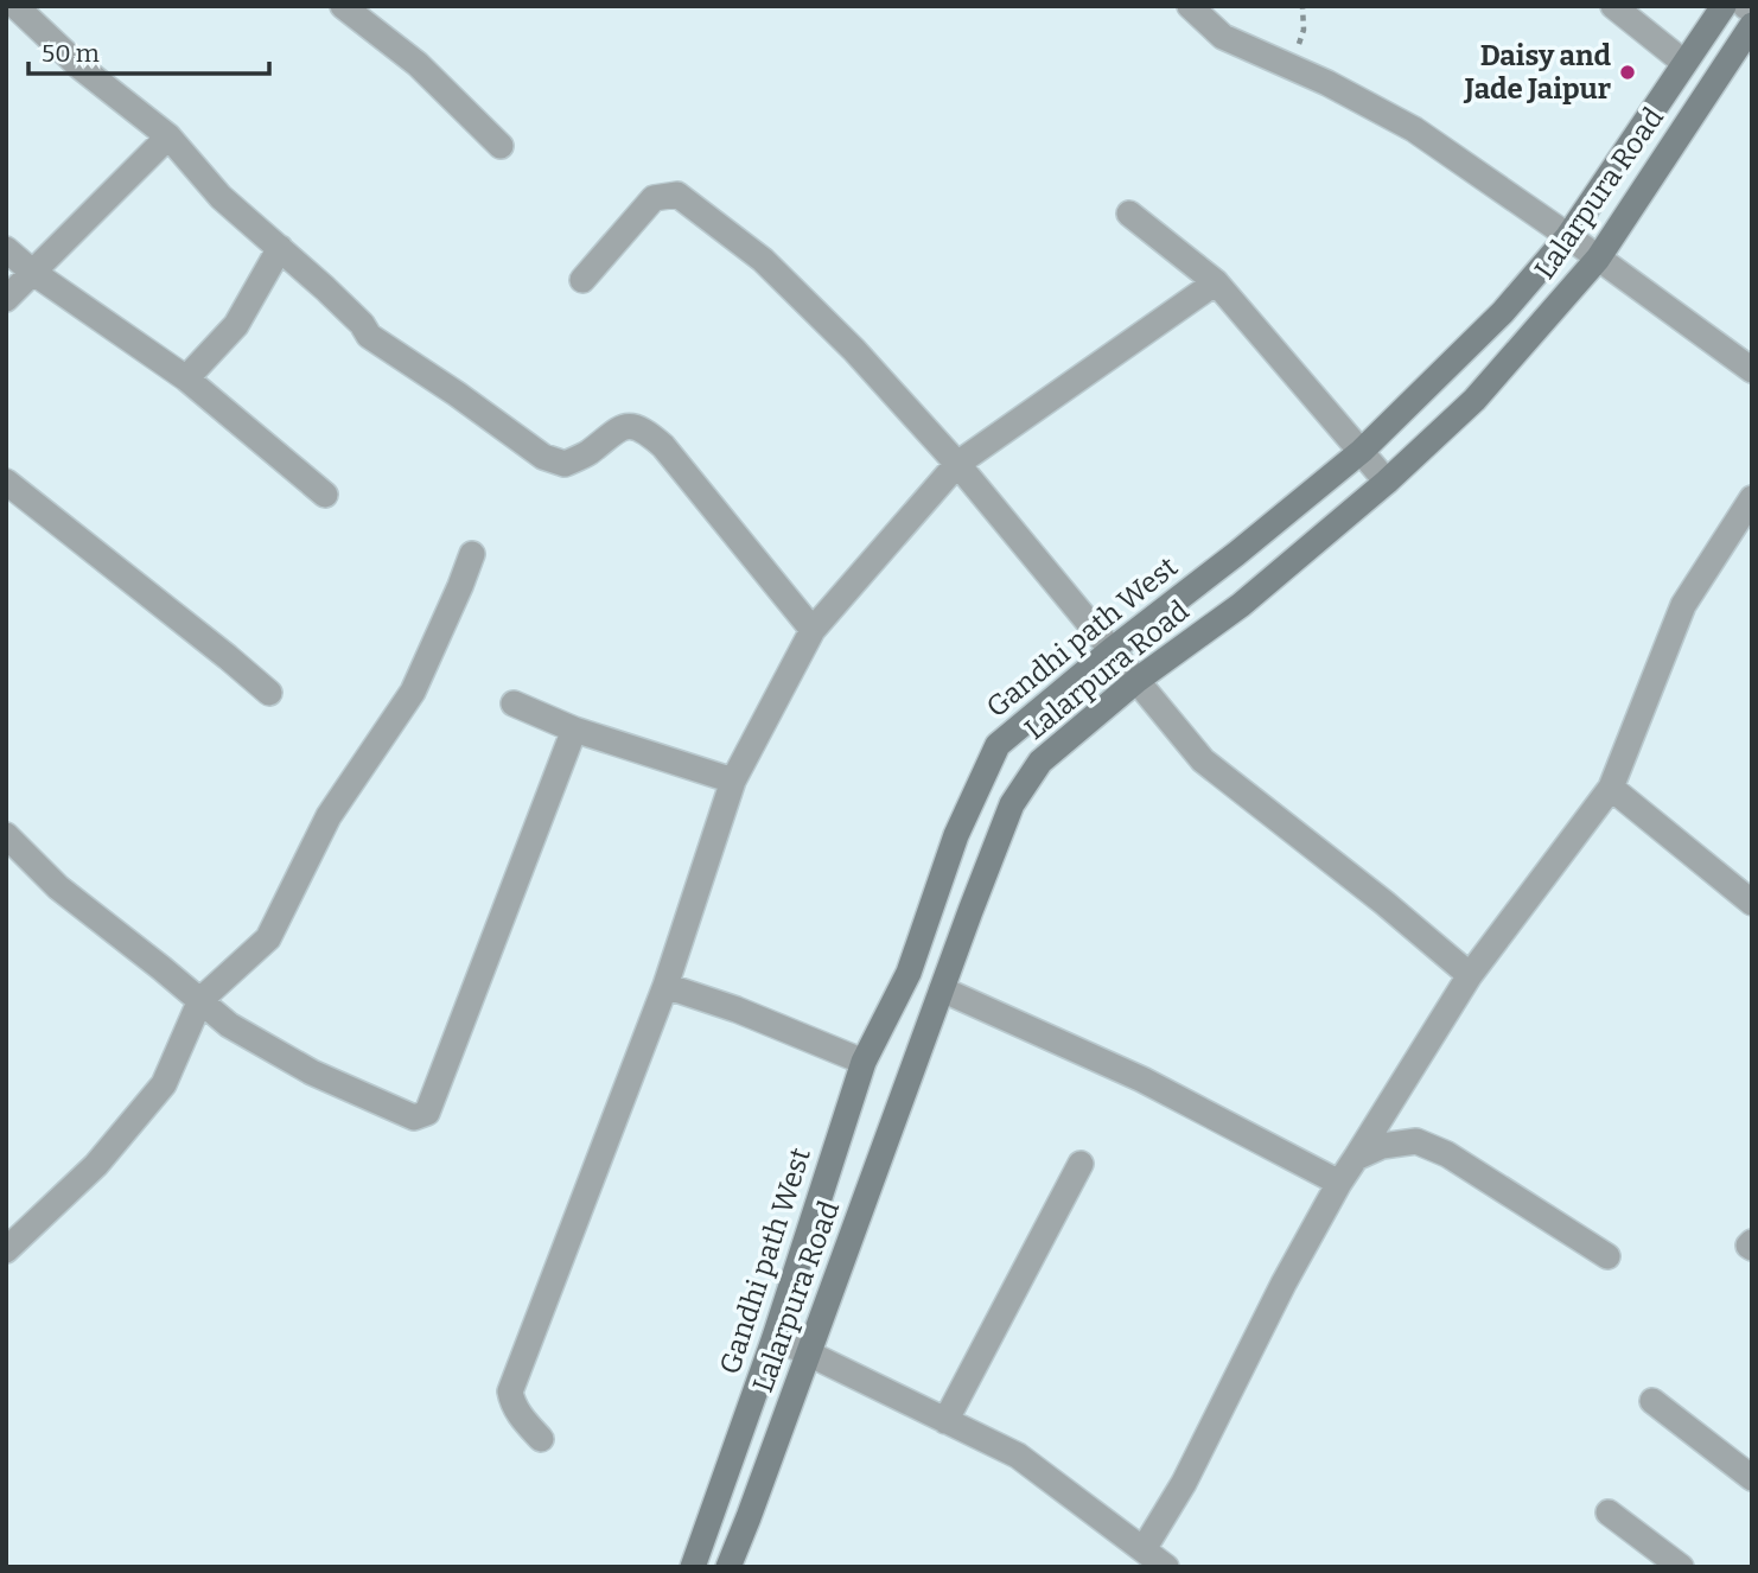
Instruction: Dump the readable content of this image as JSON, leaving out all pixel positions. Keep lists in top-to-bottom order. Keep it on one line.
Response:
{"streets":{"street":["Lalarpura Road","Gandhi path West"]},"places":["Daisy and Jade Jaipur"],"scale_bar":"50 m"}
